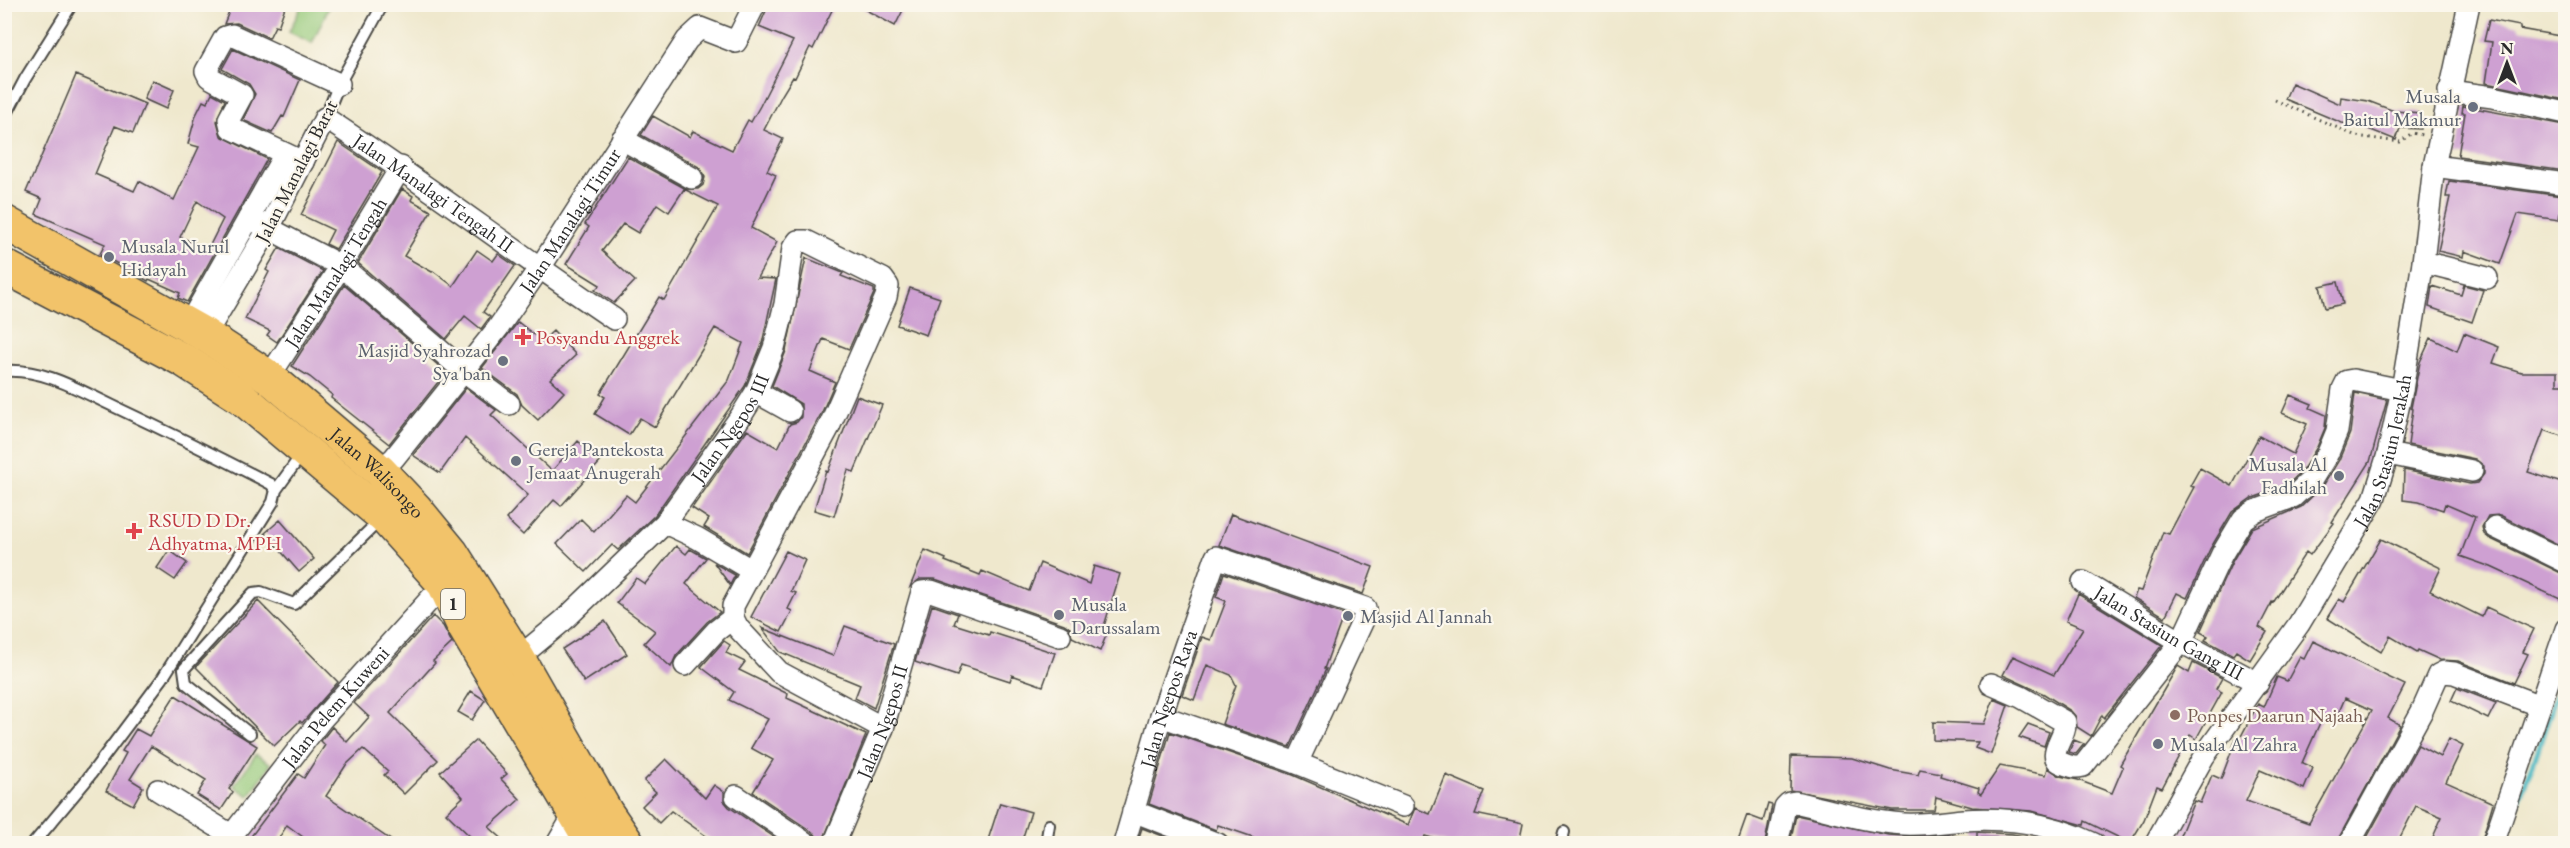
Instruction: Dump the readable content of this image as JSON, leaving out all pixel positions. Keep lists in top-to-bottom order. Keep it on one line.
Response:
{"streets":{"highway":["Jalan Walisongo","1"],"street":["Jalan Manalagi Barat","Jalan Manalagi Tengah II","Jalan Manalagi Timur","Jalan Manalagi Tengah","Jalan Ngepos III","Jalan Stasiun Jerakah","Jalan Stasiun Gang III","Jalan Ngepos Raya","Jalan Pelem Kuweni","Jalan Ngepos II"]},"crossings":[["Jalan Manalagi Barat","Jalan Manalagi Tengah II"],["Jalan Manalagi Barat","Jalan Walisongo"],["Jalan Manalagi Tengah II","Jalan Manalagi Timur"],["Jalan Manalagi Tengah II","Jalan Manalagi Tengah"],["Jalan Manalagi Timur","Jalan Walisongo"],["Jalan Manalagi Tengah","Jalan Walisongo"],["Jalan Ngepos III","Jalan Walisongo"],["Jalan Stasiun Jerakah","Jalan Stasiun Gang III"],["Jalan Walisongo","Jalan Pelem Kuweni"]],"places":{"other":["Musala Baitul Makmur","Musala Nurul Hidayah","Masjid Syahrozad Sya'ban","Gereja Pantekosta Jemaat Anugerah","Musala Al Fadhilah","Musala Darussalam","Masjid Al Jannah","Ponpes Daarun Najaah","Musala Al Zahra"],"health":["Posyandu Anggrek","RSUD D Dr. Adhyatma, MPH"]},"north":"top"}
